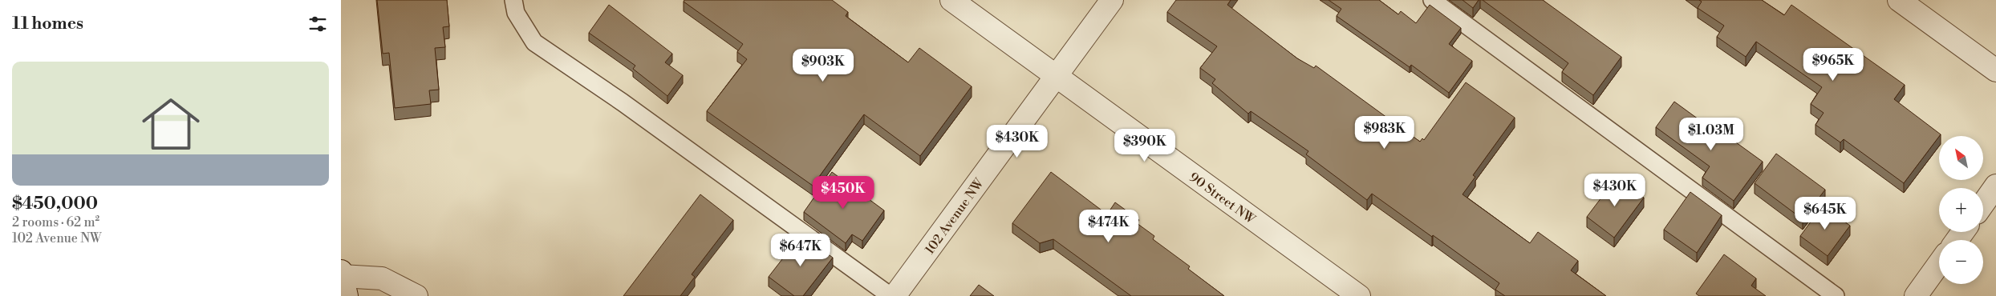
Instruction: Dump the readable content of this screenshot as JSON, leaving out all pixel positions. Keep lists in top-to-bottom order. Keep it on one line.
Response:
{"streets":{"street":["90 Street NW","102 Avenue NW"]},"crossings":[["90 Street NW","102 Avenue NW"]],"north":"top left","page":{"heading":"11 homes","list":[{"name":"$450,000","note":"2 rooms · 62 m² · 102 Avenue NW"}],"price":["$965K","$903K","$983K","$1.03M","$430K","$390K","$430K","$450K","$645K","$474K","$647K"],"map_buttons":["+","−"]}}
